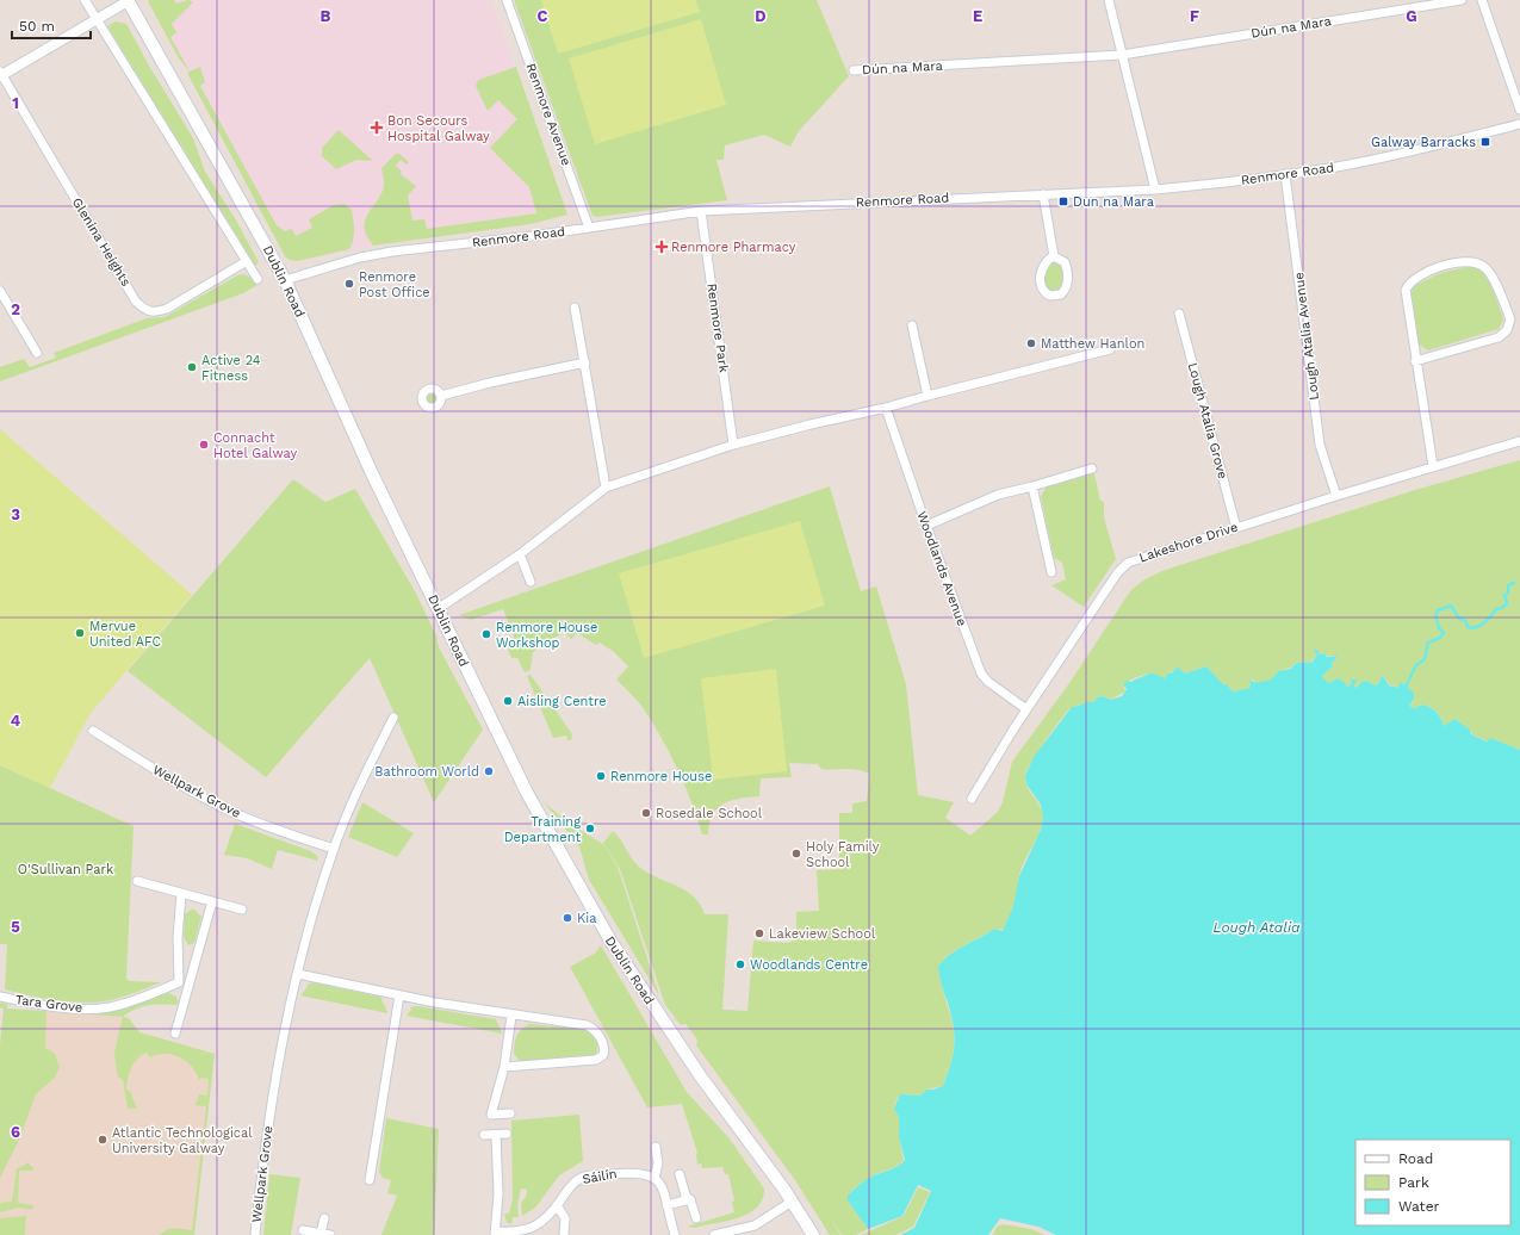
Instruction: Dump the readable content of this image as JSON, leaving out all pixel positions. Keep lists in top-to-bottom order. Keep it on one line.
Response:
{"streets":{"main road":["Dublin Road"],"street":["Dún na Mara","Renmore Avenue","Renmore Road","Glenina Heights","Renmore Park","Lough Atalia Avenue","Lough Atalia Grove","Lakeshore Drive","Woodlands Avenue","Wellpark Grove","Tara Grove","Sáilín"]},"crossings":[["Renmore Avenue","Renmore Road"],["Renmore Road","Dublin Road"],["Renmore Road","Renmore Park"],["Renmore Road","Lough Atalia Avenue"],["Lough Atalia Avenue","Lakeshore Drive"],["Lough Atalia Grove","Lakeshore Drive"],["Lakeshore Drive","Woodlands Avenue"]],"water":["Lough Atalia"],"parks":["O'Sullivan Park"],"places":{"health":["Bon Secours Hospital Galway","Renmore Pharmacy"],"transit":["Galway Barracks","Dun na Mara"],"other":["Renmore Post Office","Matthew Hanlon","Active 24 Fitness","Connacht Hotel Galway","Mervue United AFC","Renmore House Workshop","Aisling Centre","Bathroom World","Renmore House","Rosedale School","Training Department","Holy Family School","Kia","Lakeview School","Woodlands Centre","Atlantic Technological University Galway"]},"legend":["Road","Park","Water"],"scale_bar":"50 m","grid":{"columns":["B","C","D","E","F","G"],"rows":["1","2","3","4","5","6"]}}
